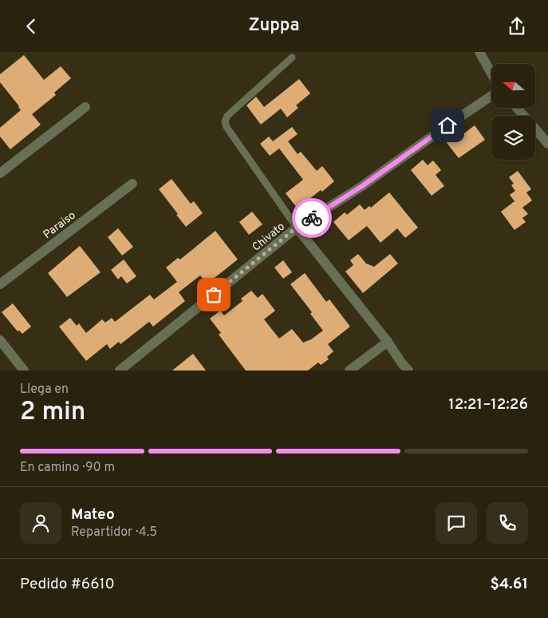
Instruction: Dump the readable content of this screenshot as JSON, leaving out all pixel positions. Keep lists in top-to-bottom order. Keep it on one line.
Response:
{"streets":{"street":["Paraiso","Chivato"]},"north":"left","page":{"header":"Zuppa","heading":["2 min","Llega en","12:21–12:26"],"panel":["Mateo","Repartidor · 4.5","Pedido #6610","$4.61"],"bar":"En camino · 90 m"}}
